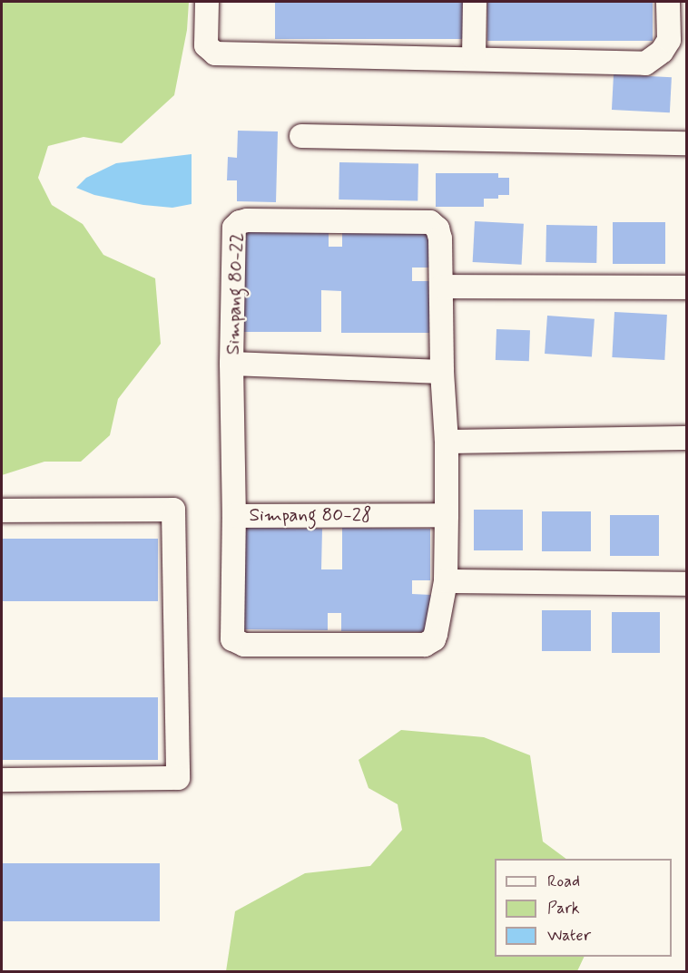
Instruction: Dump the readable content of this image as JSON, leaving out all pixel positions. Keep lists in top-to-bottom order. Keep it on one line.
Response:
{"streets":{"street":["Simpang 80-22","Simpang 80-28"]},"legend":["Road","Park","Water"]}
